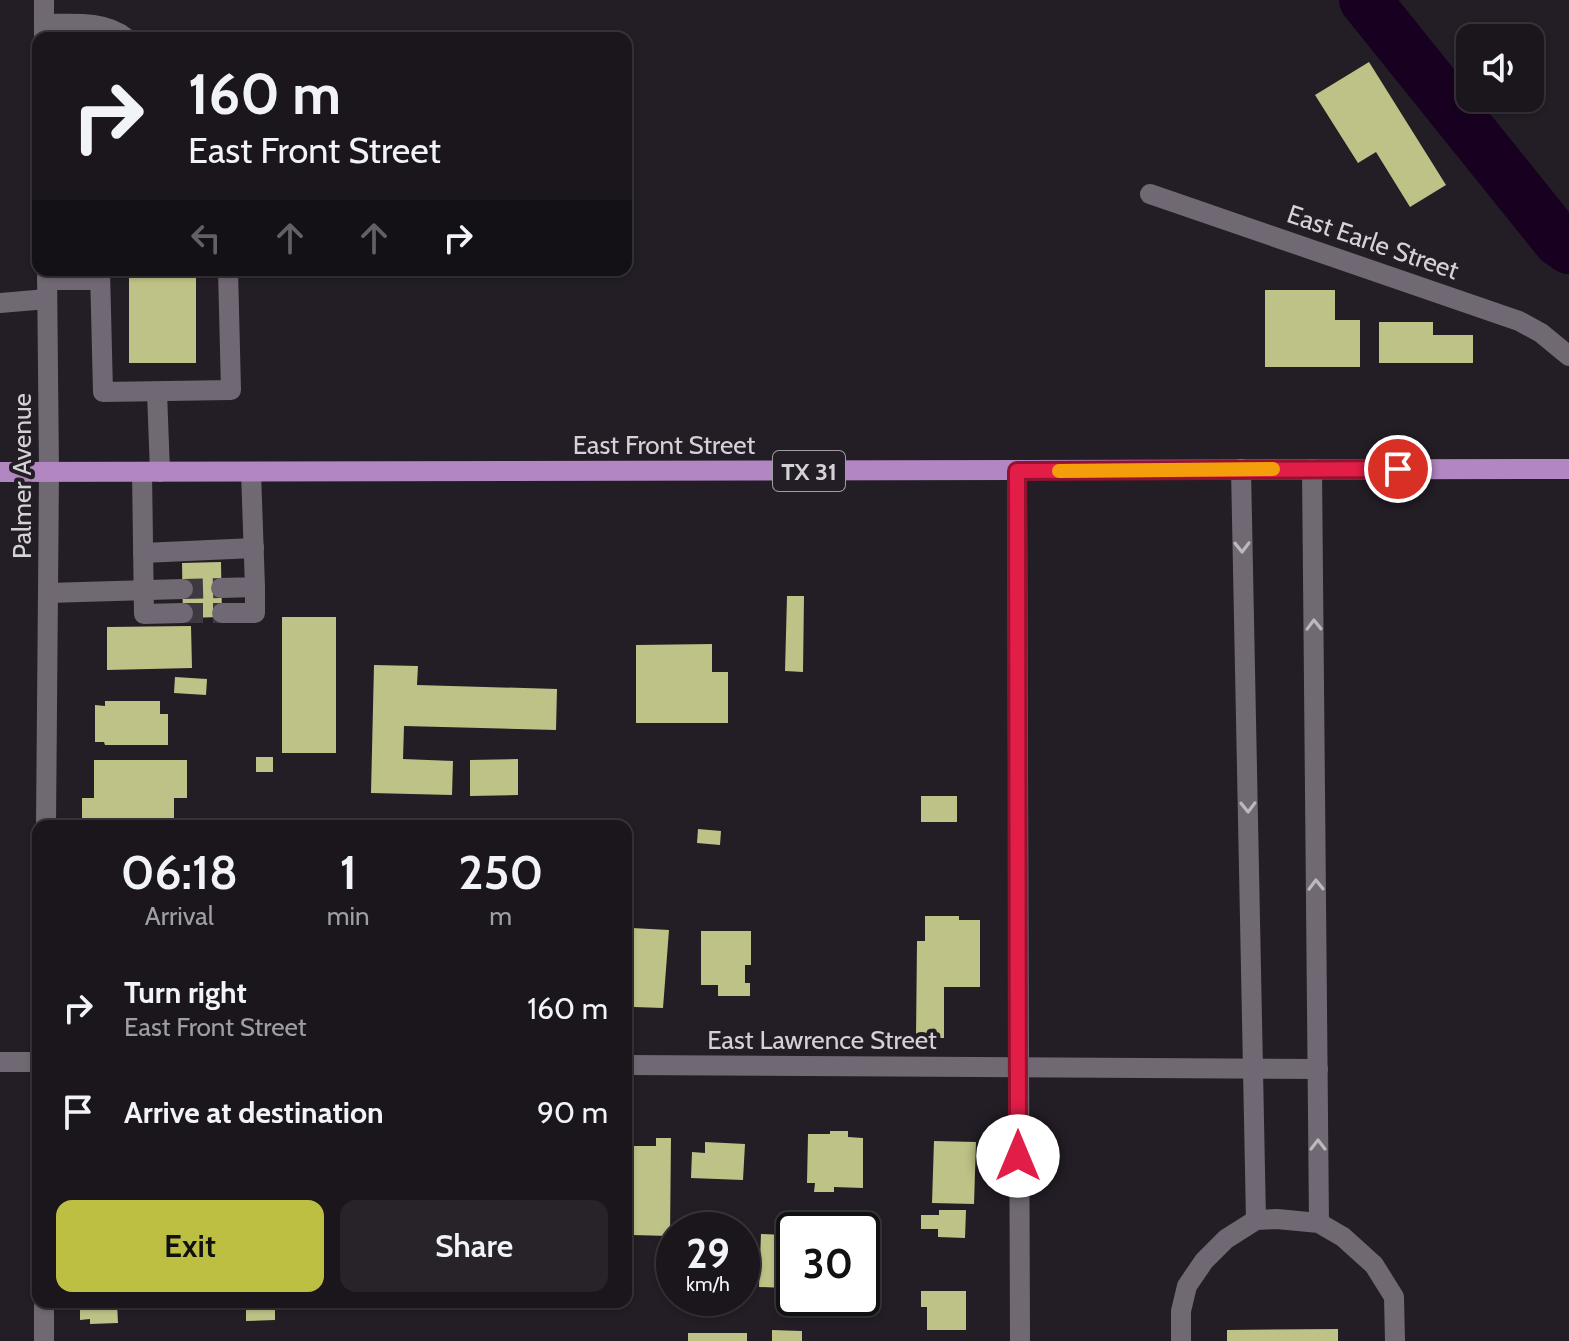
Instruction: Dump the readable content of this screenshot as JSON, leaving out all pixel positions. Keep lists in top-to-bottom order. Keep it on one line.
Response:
{"streets":{"main road":["East Front Street","TX 31"],"street":["East Earle Street","Palmer Avenue","East Lawrence Street"]},"crossings":[["East Front Street","Palmer Avenue"]],"page":{"turn":["160 m","East Front Street"],"eta":["06:18","Arrival","1","min","250","m"],"list":[{"name":"Turn right","note":"East Front Street","value":"160 m"},{"name":"Arrive at destination","value":"90 m"}],"buttons":["Exit","Share"],"speed":"29 km/h","limit":"30"}}
